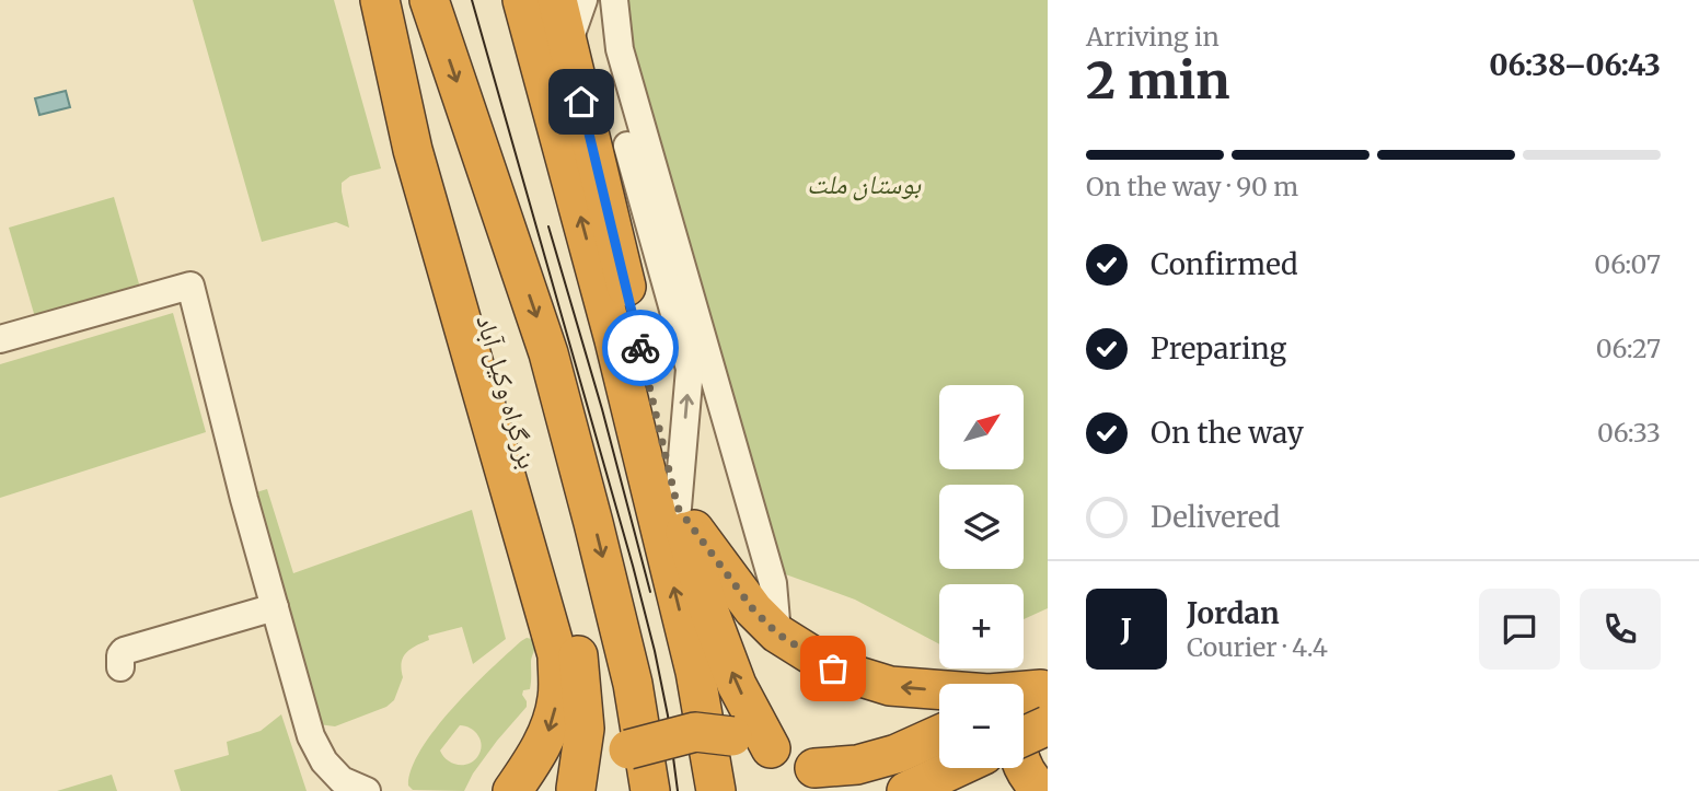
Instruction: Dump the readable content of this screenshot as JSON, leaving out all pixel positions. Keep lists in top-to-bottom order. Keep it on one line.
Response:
{"streets":{"highway":["بزرگراه وکیل آباد"]},"parks":["بوستان ملت"],"north":"top right","page":{"heading":["2 min","Arriving in","06:38–06:43"],"panel":["Jordan","Courier · 4.4"],"bar":"On the way · 90 m","list":[["Confirmed","06:07"],["Preparing","06:27"],["On the way","06:33"],"Delivered"],"map_buttons":["+","−"],"round":"J"}}
